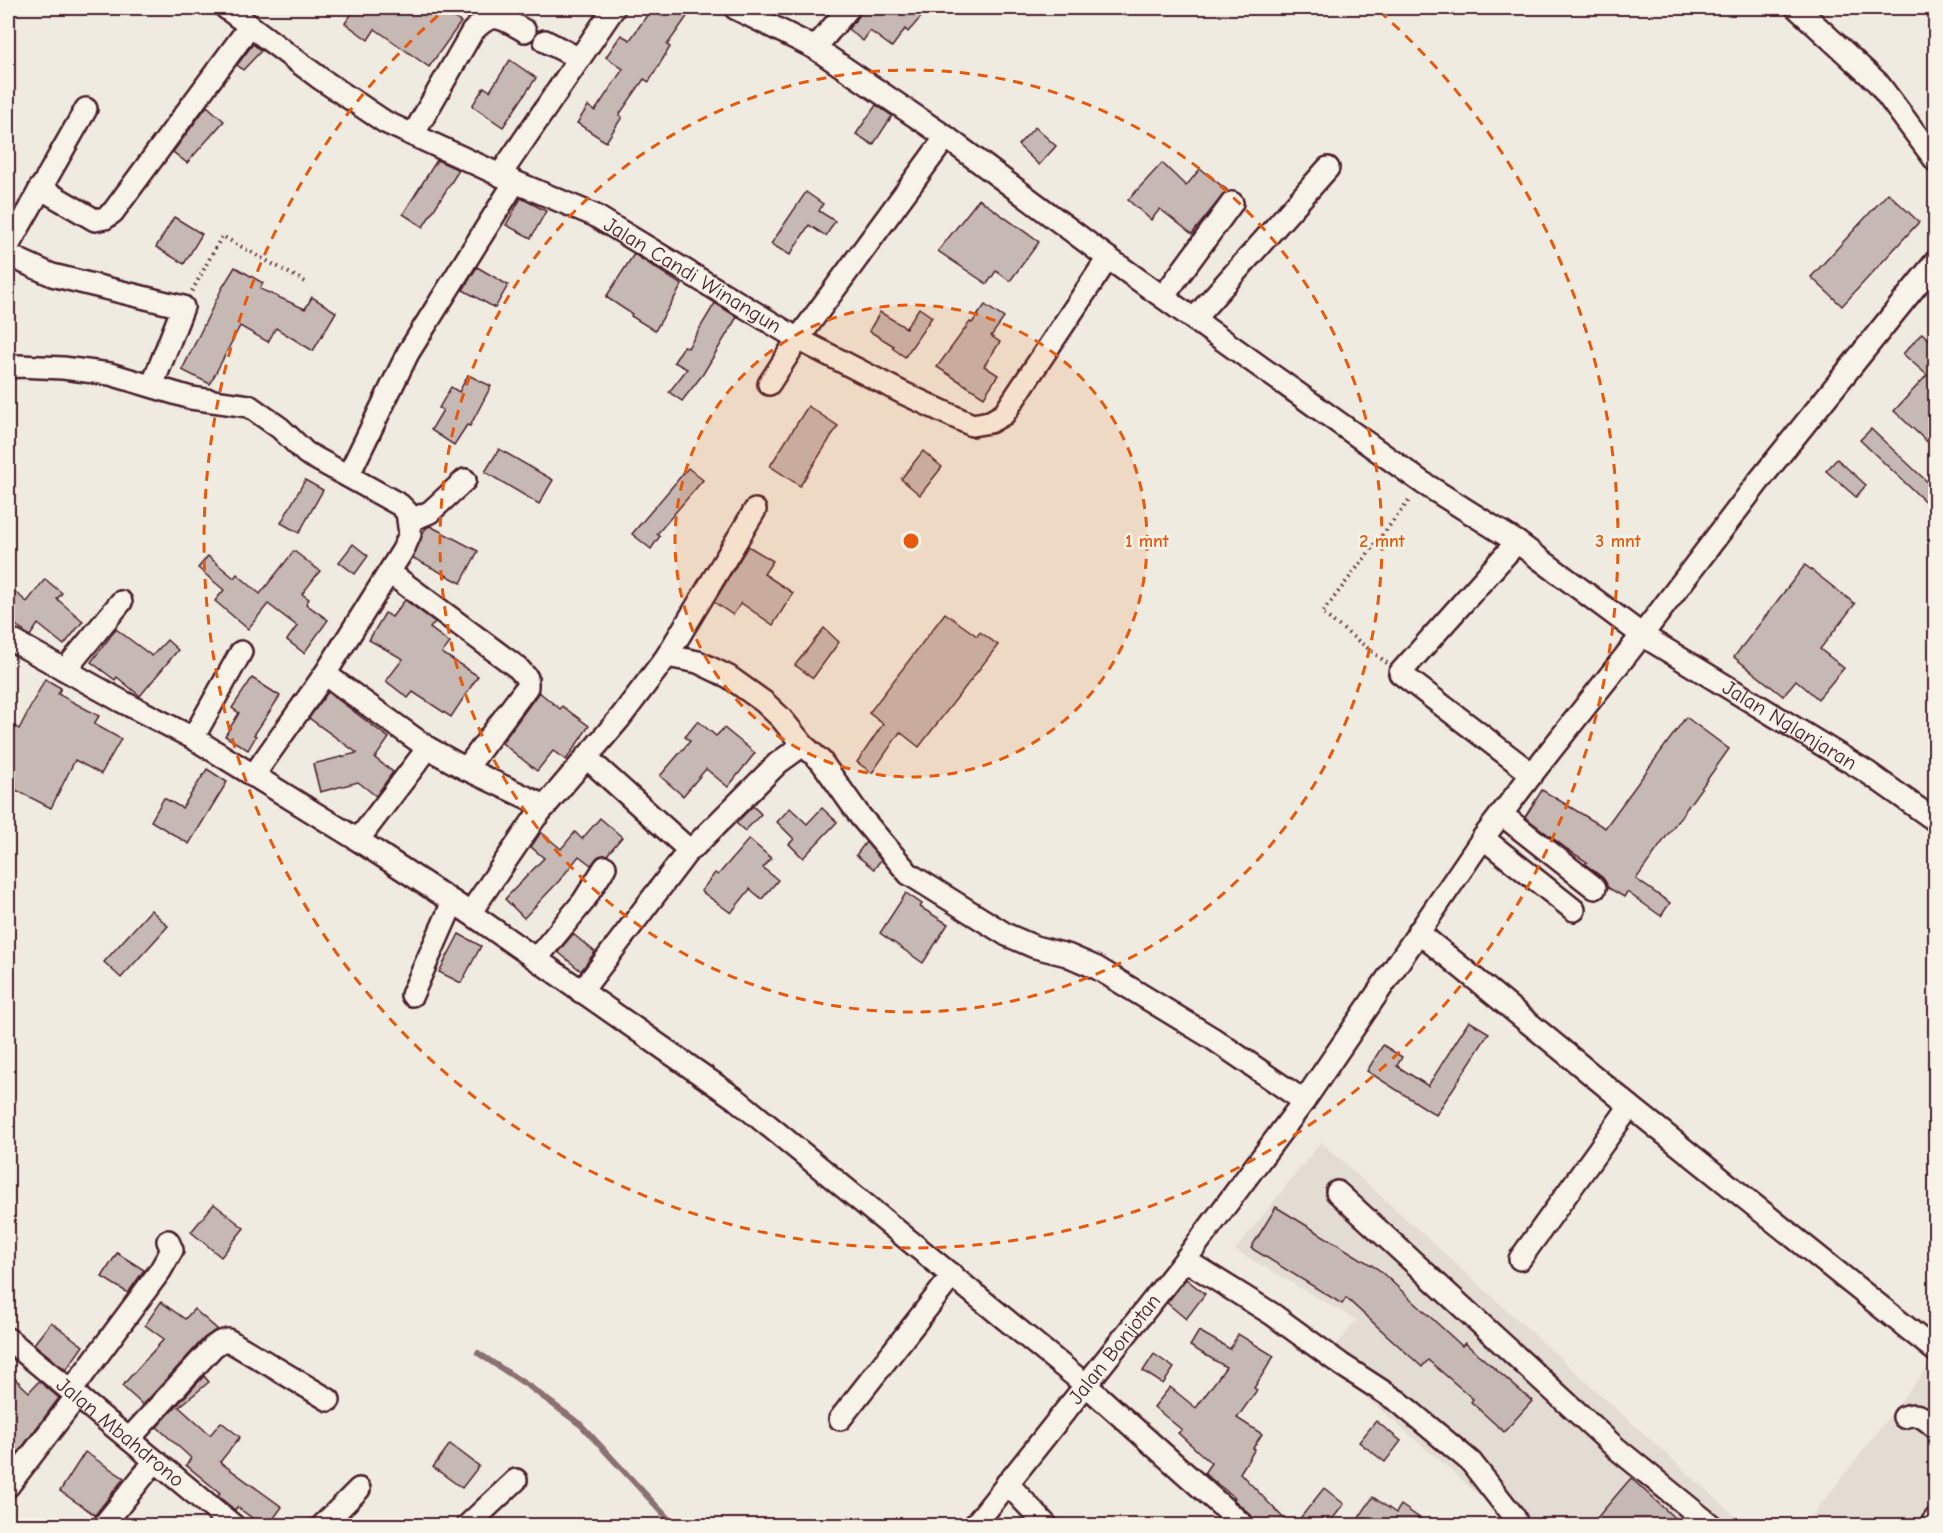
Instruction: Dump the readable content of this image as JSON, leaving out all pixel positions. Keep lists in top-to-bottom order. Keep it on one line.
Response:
{"streets":{"street":["Jalan Candi Winangun","Jalan Nglanjaran","Jalan Bonjotan","Jalan Mbahdrono"]},"crossings":[["Jalan Candi Winangun","Jalan Nglanjaran"],["Jalan Nglanjaran","Jalan Bonjotan"]],"rings":["1 mnt","2 mnt","3 mnt"]}
